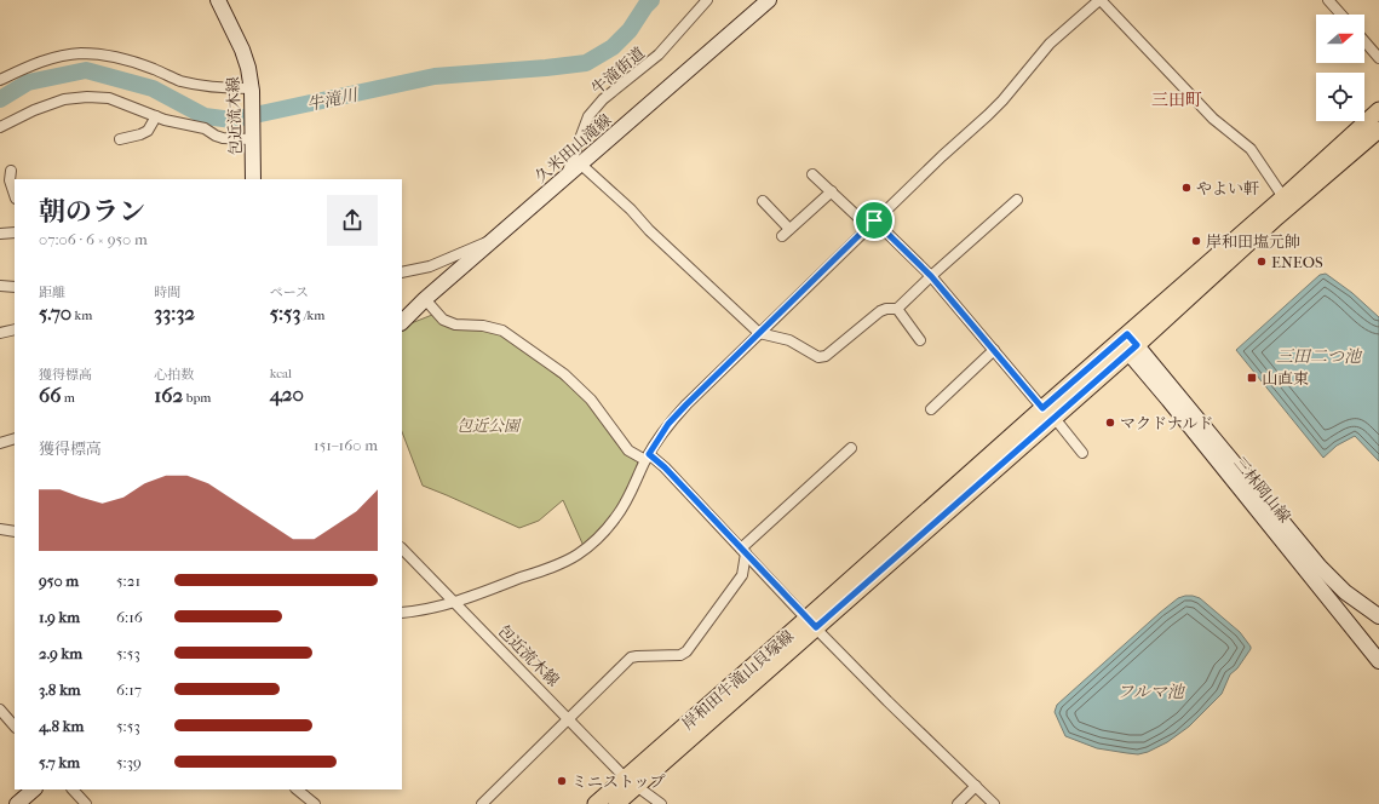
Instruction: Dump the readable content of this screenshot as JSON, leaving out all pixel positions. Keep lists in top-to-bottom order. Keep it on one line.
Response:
{"streets":{"main road":["包近流木線","久米田山滝線","三林岡山線","岸和田牛滝山貝塚線"],"street":["牛滝街道"]},"crossings":[["牛滝街道","久米田山滝線"],["包近流木線","岸和田牛滝山貝塚線"],["三林岡山線","岸和田牛滝山貝塚線"]],"districts":["三田町"],"water":["牛滝川","三田二つ池","フルマ池"],"parks":["包近公園"],"places":{"other":["やよい軒","岸和田塩元帥","ENEOS","マクドナルド","ミニストップ"],"transit":["山直東"]},"north":"right","page":{"heading":["朝のラン","07:06 · 6 × 950 m"],"stats":[["距離","5.70 km"],["時間","33:32"],["ペース","5:53 /km"],["獲得標高","66 m"],["心拍数","162 bpm"],["kcal","420"]],"chart":["獲得標高","151–160 m"],"list":[{"name":"950 m","note":"5:21"},{"name":"1.9 km","note":"6:16"},{"name":"2.9 km","note":"5:53"},{"name":"3.8 km","note":"6:17"},{"name":"4.8 km","note":"5:53"},{"name":"5.7 km","note":"5:39"}]}}
